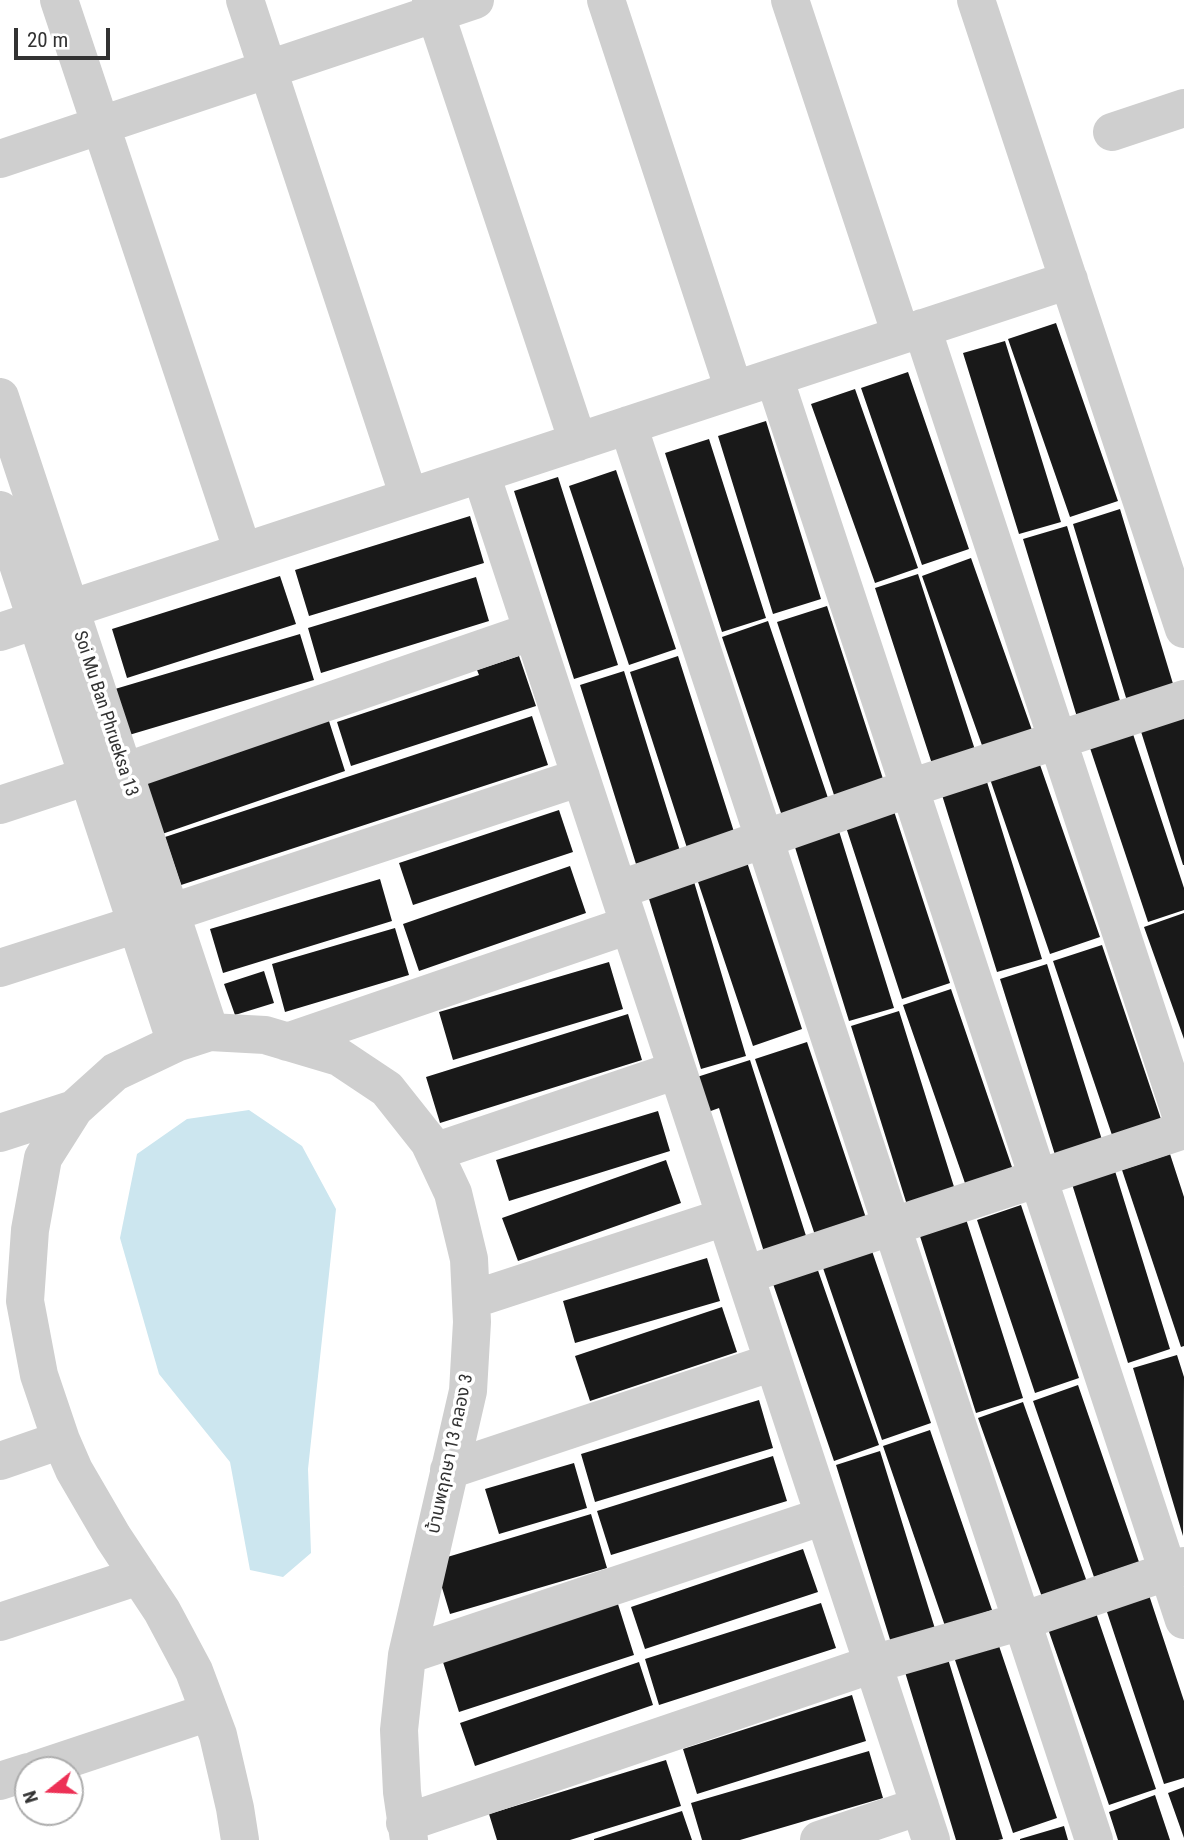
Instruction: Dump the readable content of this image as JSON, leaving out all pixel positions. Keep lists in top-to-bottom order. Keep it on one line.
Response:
{"streets":{"street":["Soi Mu Ban Phrueksa 13","บ้านพฤกษา 13 คลอง 3"]},"crossings":[["Soi Mu Ban Phrueksa 13","บ้านพฤกษา 13 คลอง 3"]],"scale_bar":"20 m","north":"left"}
